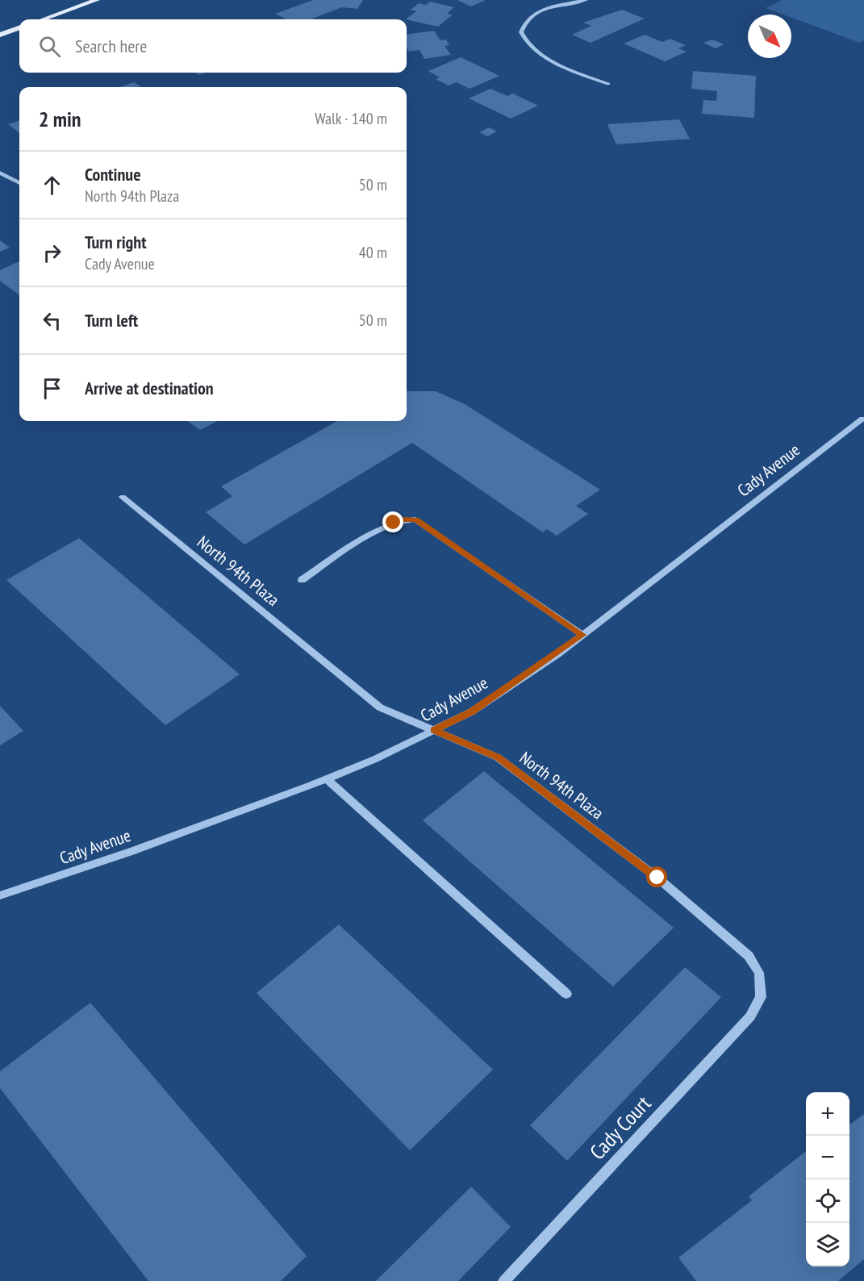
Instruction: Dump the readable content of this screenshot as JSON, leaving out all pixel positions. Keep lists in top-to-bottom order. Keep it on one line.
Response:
{"streets":{"street":["Cady Avenue","North 94th Plaza","Cady Court"]},"crossings":[["Cady Avenue","North 94th Plaza"],["North 94th Plaza","Cady Court"]],"north":"bottom right","page":{"search":"Search here","heading":["2 min","Walk · 140 m"],"list":[["Continue","North 94th Plaza","50 m"],["Turn right","Cady Avenue","40 m"],["Turn left","50 m"],"Arrive at destination"],"map_buttons":["+","−"]}}
